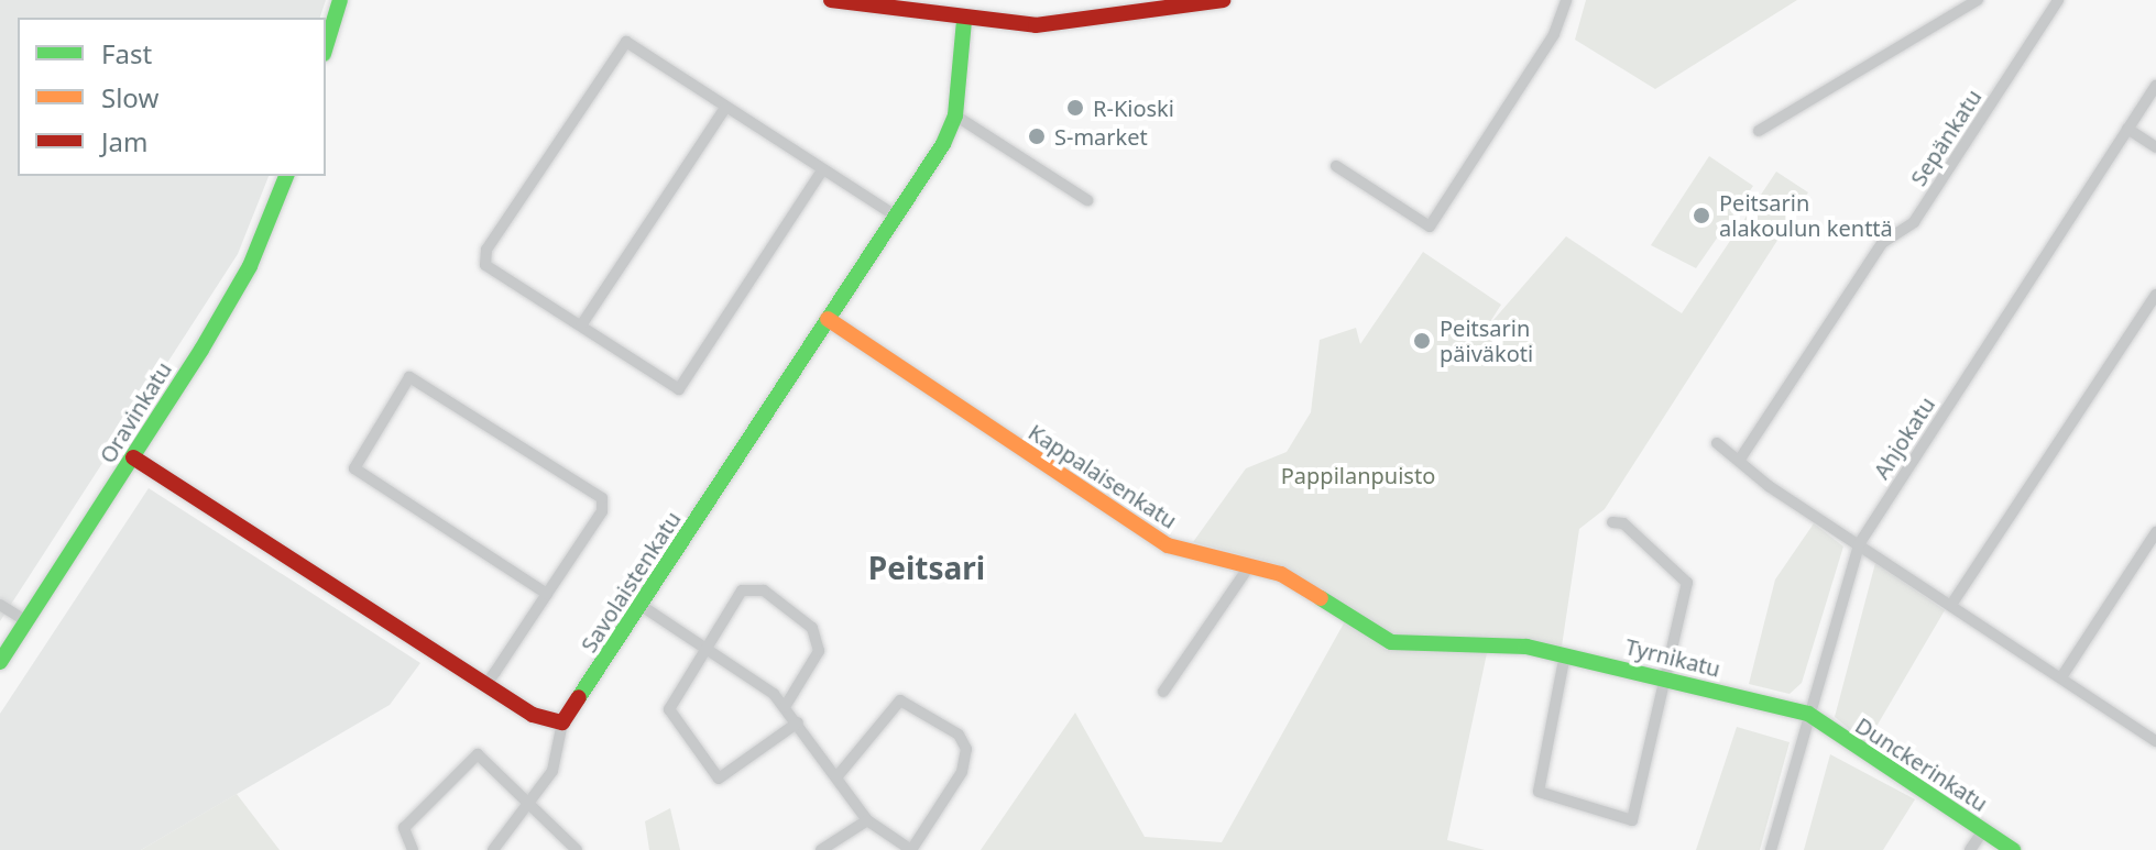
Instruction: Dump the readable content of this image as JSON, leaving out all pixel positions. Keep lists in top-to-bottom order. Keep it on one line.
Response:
{"streets":{"street":["Sepänkatu","Oravinkatu","Ahjokatu","Kappalaisenkatu","Savolaistenkatu","Tyrnikatu","Dunckerinkatu"]},"crossings":[["Ahjokatu","Tyrnikatu"],["Ahjokatu","Dunckerinkatu"],["Kappalaisenkatu","Savolaistenkatu"],["Kappalaisenkatu","Tyrnikatu"],["Tyrnikatu","Dunckerinkatu"]],"districts":["Peitsari"],"parks":["Pappilanpuisto"],"places":["R-Kioski","S-market","Peitsarin alakoulun kenttä","Peitsarin päiväkoti"],"legend":["Fast","Slow","Jam"]}
